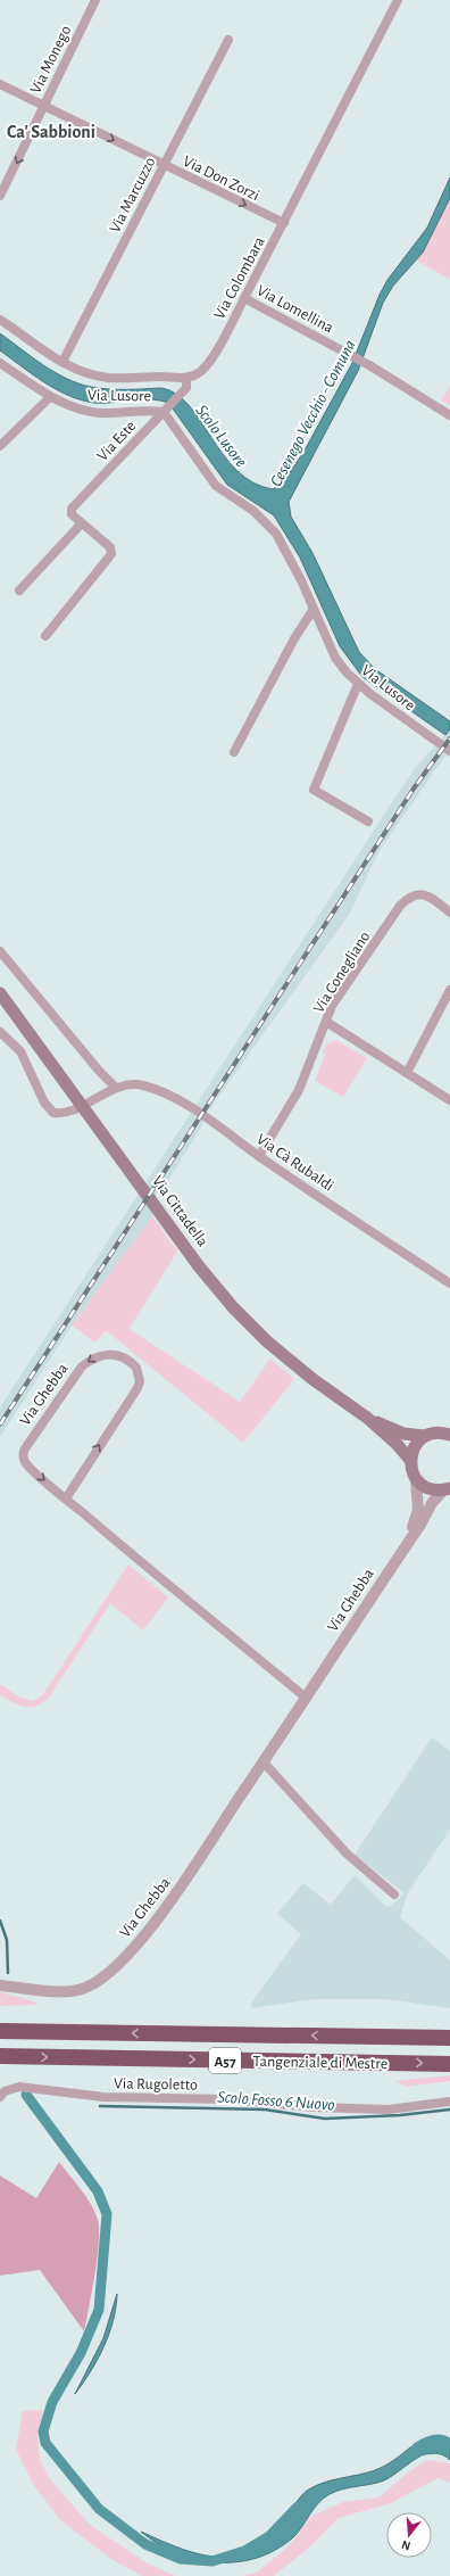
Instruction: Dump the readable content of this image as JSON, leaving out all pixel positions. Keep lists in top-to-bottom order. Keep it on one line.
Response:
{"streets":{"highway":["A57","Tangenziale di Mestre"],"main road":["Via Cittadella"],"street":["Via Monego","Via Don Zorzi","Via Marcuzzo","Via Colombara","Via Lomellina","Via Lusore","Via Este","Via Conegliano","Via Cà Rubaldi","Via Ghebba","Via Rugoletto"]},"crossings":[["Via Monego","Via Don Zorzi"],["Via Don Zorzi","Via Marcuzzo"],["Via Don Zorzi","Via Colombara"],["Via Colombara","Via Lomellina"],["Via Colombara","Via Este"],["Via Lusore","Via Este"],["Via Conegliano","Via Cà Rubaldi"]],"one_way":["Via Monego","Via Don Zorzi"],"districts":["Ca' Sabbioni"],"water":["Cesenego Vecchio - Comuna","Scolo Lusore","Scolo Fosso 6 Nuovo"],"north":"bottom"}
